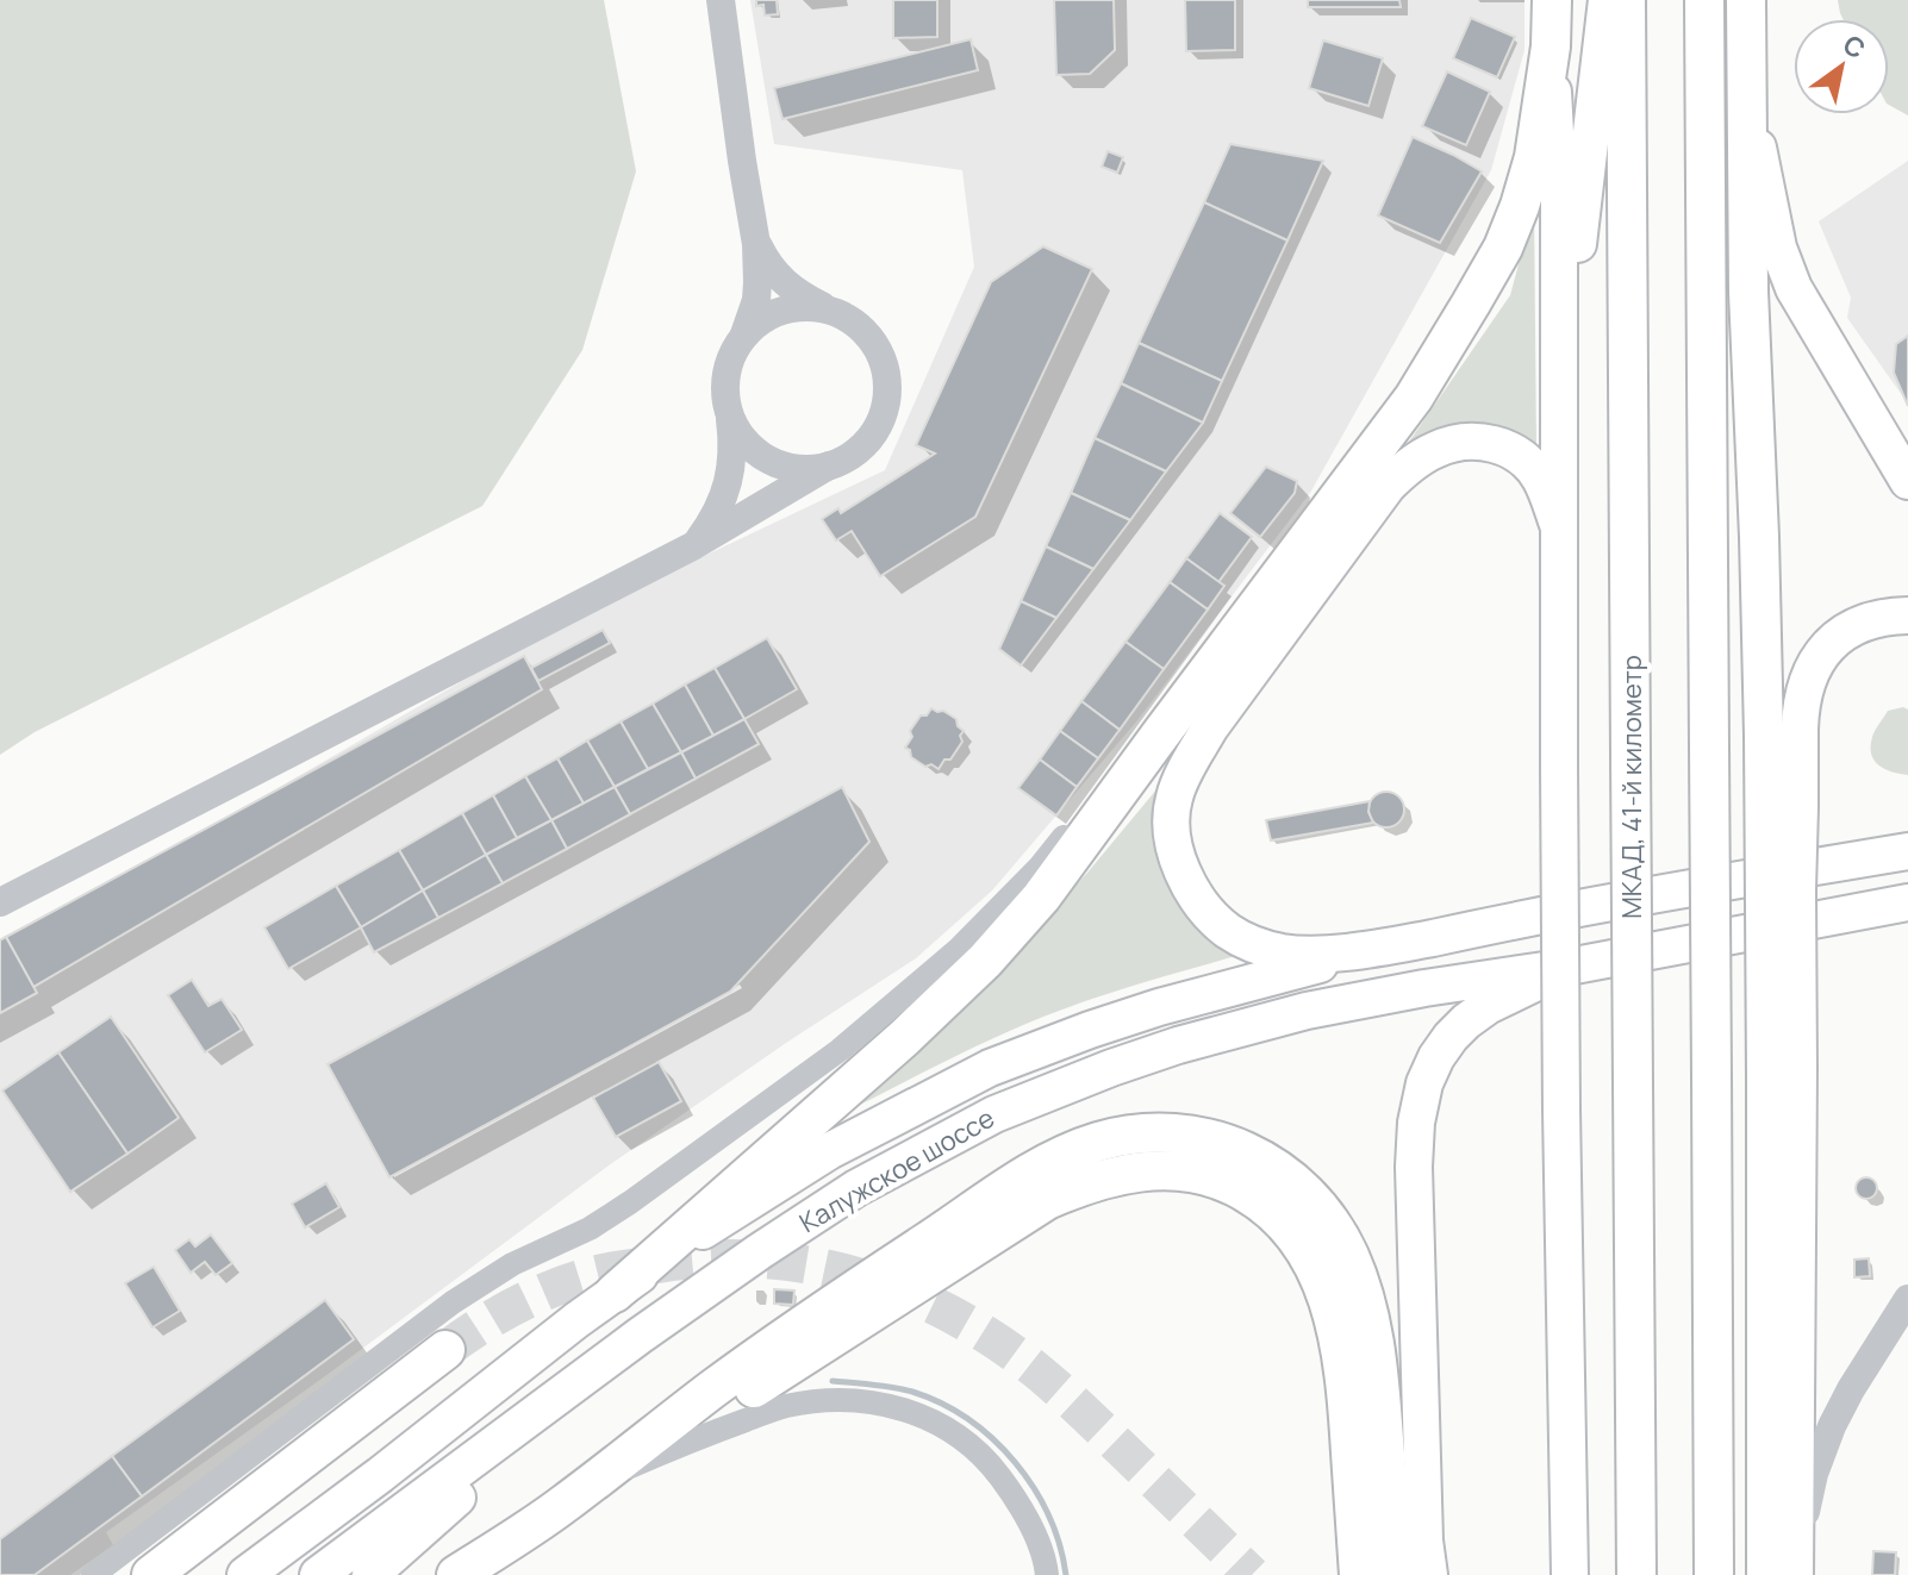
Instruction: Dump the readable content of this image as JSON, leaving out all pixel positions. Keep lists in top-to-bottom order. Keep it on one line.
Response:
{"streets":{"highway":["МКАД, 41-й километр"],"main road":["Калужское шоссе"]},"north":"top right"}
